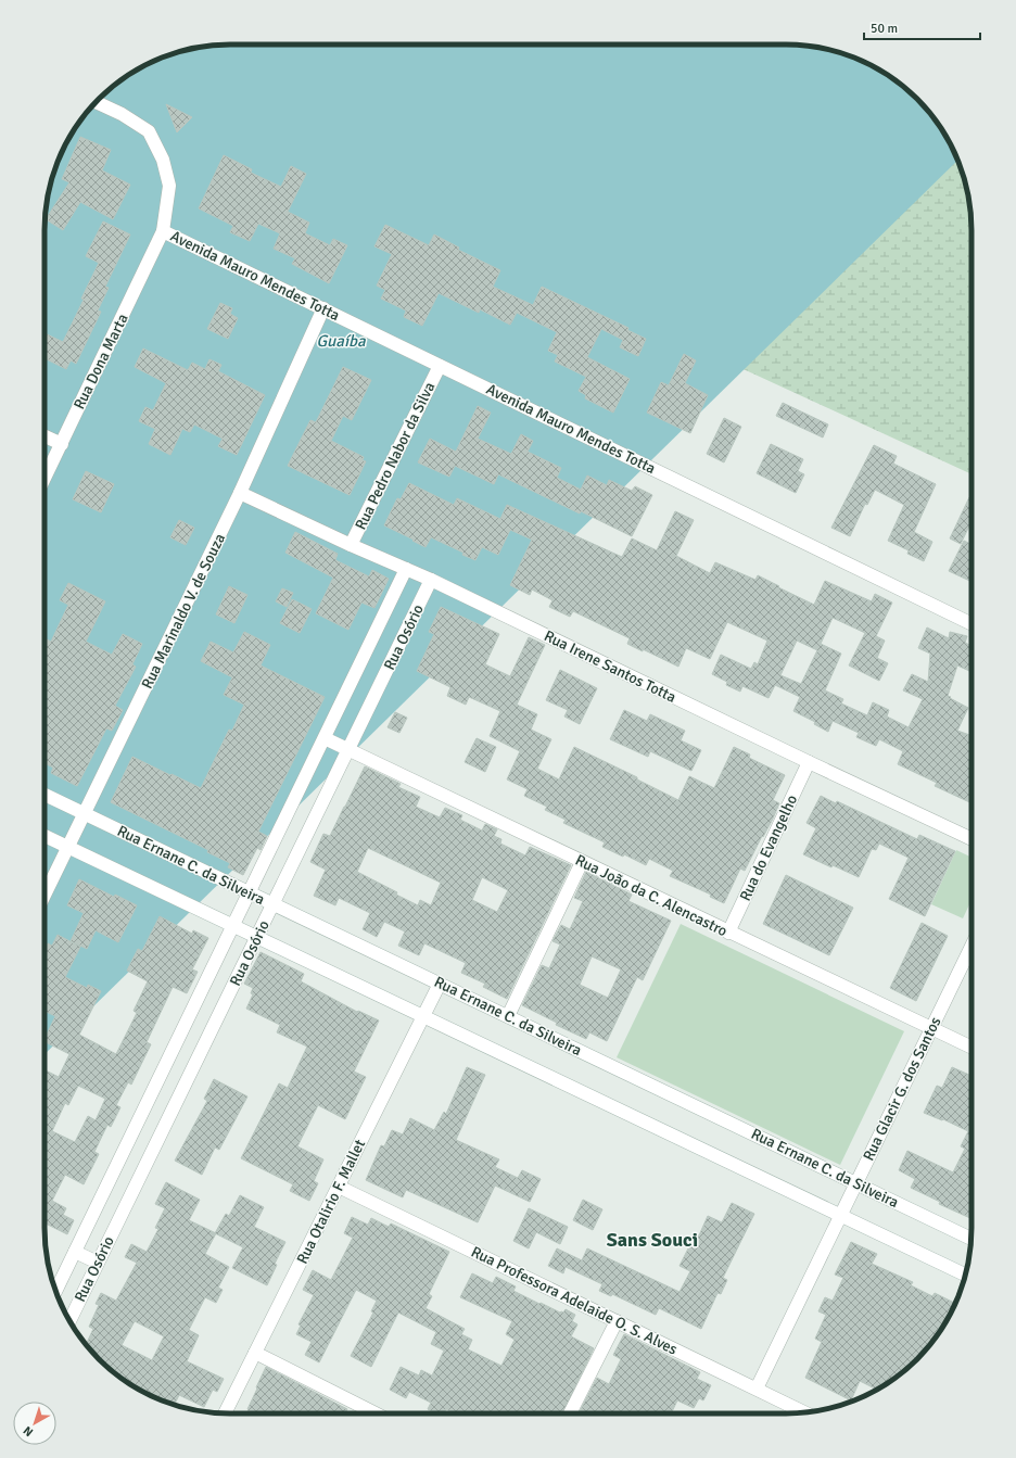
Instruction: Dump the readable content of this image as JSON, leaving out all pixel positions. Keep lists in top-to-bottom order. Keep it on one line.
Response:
{"streets":{"street":["Avenida Mauro Mendes Totta","Rua Dona Marta","Rua Pedro Nabor da Silva","Rua Marinaldo V. de Souza","Rua Osório","Rua Irene Santos Totta","Rua do Evangelho","Rua Ernane C. da Silveira","Rua João da C. Alencastro","Rua Glacir G. dos Santos","Rua Otalirio F. Mallet","Rua Professora Adelaide O. S. Alves"]},"crossings":[["Avenida Mauro Mendes Totta","Rua Dona Marta"],["Avenida Mauro Mendes Totta","Rua Pedro Nabor da Silva"],["Avenida Mauro Mendes Totta","Rua Marinaldo V. de Souza"],["Rua Pedro Nabor da Silva","Rua Irene Santos Totta"],["Rua Marinaldo V. de Souza","Rua Irene Santos Totta"],["Rua Marinaldo V. de Souza","Rua Ernane C. da Silveira"],["Rua Osório","Rua Irene Santos Totta"],["Rua Osório","Rua Ernane C. da Silveira"],["Rua Osório","Rua João da C. Alencastro"],["Rua Irene Santos Totta","Rua do Evangelho"],["Rua do Evangelho","Rua João da C. Alencastro"],["Rua Ernane C. da Silveira","Rua Glacir G. dos Santos"],["Rua Ernane C. da Silveira","Rua Otalirio F. Mallet"],["Rua João da C. Alencastro","Rua Glacir G. dos Santos"],["Rua Glacir G. dos Santos","Rua Professora Adelaide O. S. Alves"],["Rua Otalirio F. Mallet","Rua Professora Adelaide O. S. Alves"]],"districts":["Sans Souci"],"water":["Guaíba"],"scale_bar":"50 m","north":"bottom left"}
